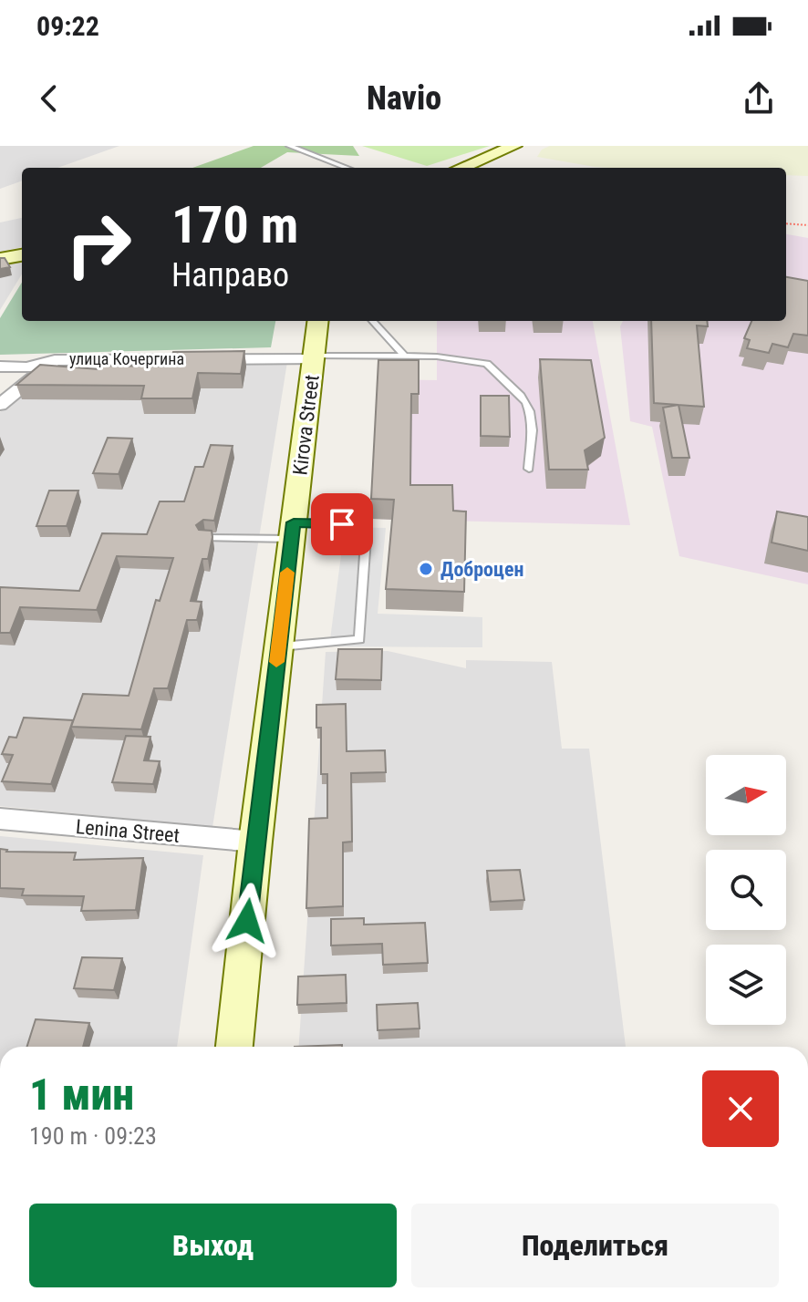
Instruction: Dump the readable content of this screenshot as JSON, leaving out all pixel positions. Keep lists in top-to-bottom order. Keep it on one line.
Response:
{"streets":{"main road":["Kirova Street"],"street":["улица Кочергина","Lenina Street"]},"crossings":[["улица Кочергина","Kirova Street"],["Kirova Street","Lenina Street"]],"places":["Доброцен"],"north":"right","page":{"status":"09:22","header":"Navio","turn":["170 m","Направо"],"heading":["1 мин","190 m · 09:23"],"buttons":["Выход","Поделиться"]}}
